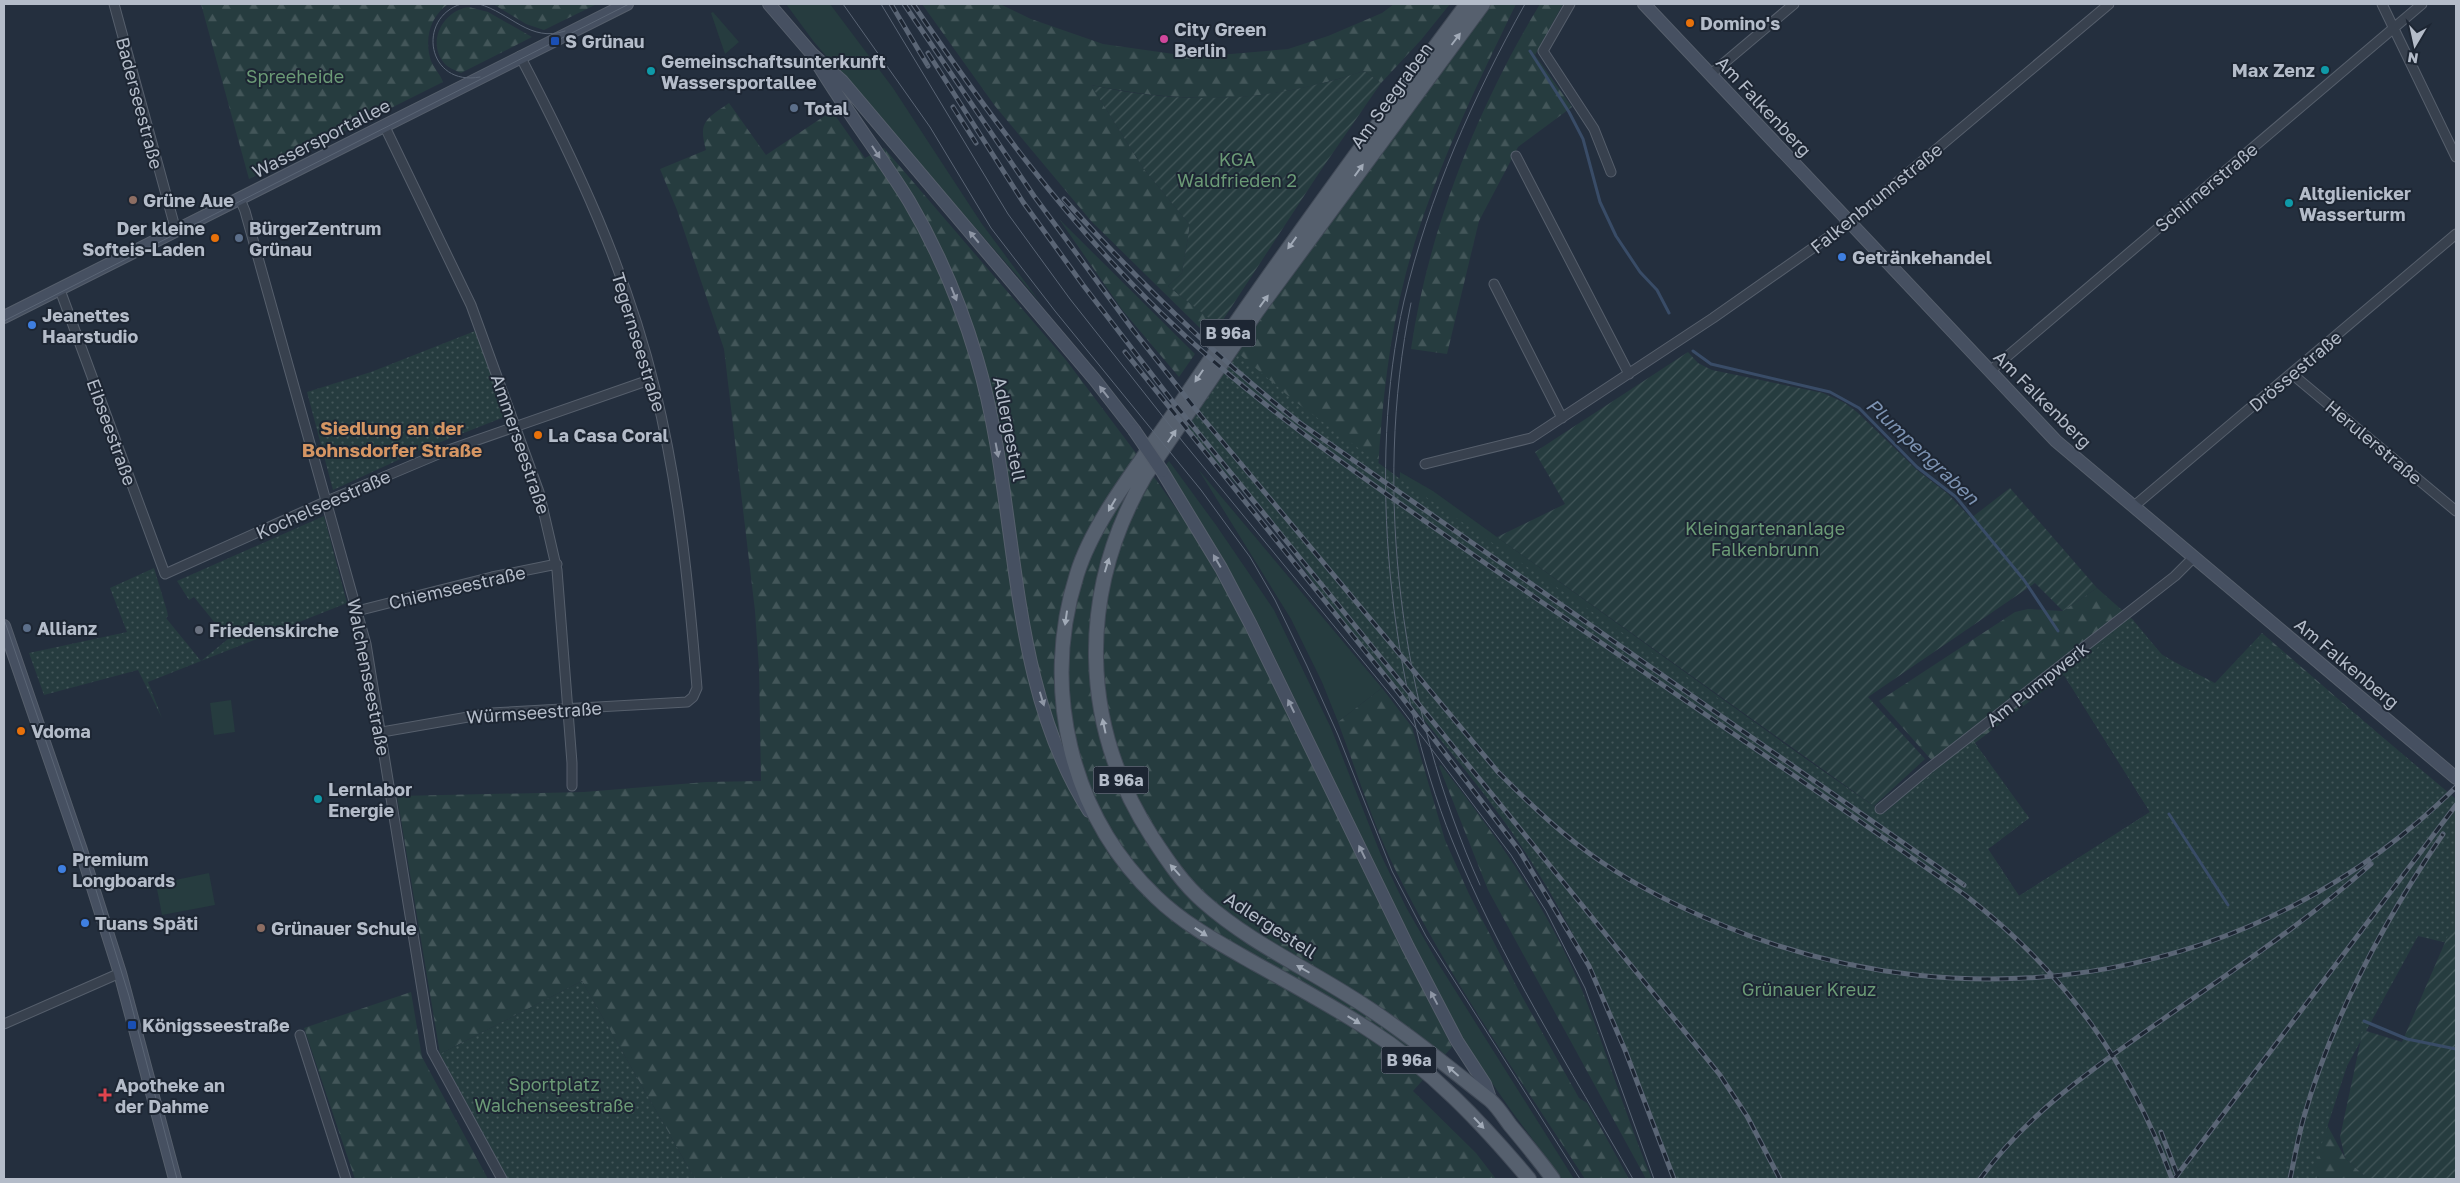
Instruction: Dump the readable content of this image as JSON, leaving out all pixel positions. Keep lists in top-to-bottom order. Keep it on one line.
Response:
{"streets":{"main road":["Am Seegraben","Am Falkenberg","Wassersportallee","B 96a","Adlergestell"],"street":["Baderseestraße","Schirnerstraße","Falkenbrunnstraße","Tegernseestraße","Drössestraße","Eibseestraße","Herulerstraße","Ammerseestraße","Kochelseestraße","Chiemseestraße","Walchenseestraße","Am Pumpwerk","Würmseestraße"]},"crossings":[["Am Seegraben","Adlergestell"],["Baderseestraße","Wassersportallee"],["Am Falkenberg","Schirnerstraße"],["Am Falkenberg","Falkenbrunnstraße"],["Am Falkenberg","Drössestraße"],["Am Falkenberg","Am Pumpwerk"],["Wassersportallee","Tegernseestraße"],["Wassersportallee","Eibseestraße"],["Wassersportallee","Ammerseestraße"],["Wassersportallee","Walchenseestraße"],["Tegernseestraße","Kochelseestraße"],["Tegernseestraße","Würmseestraße"],["Drössestraße","Herulerstraße"],["Eibseestraße","Kochelseestraße"],["Ammerseestraße","Kochelseestraße"],["Ammerseestraße","Chiemseestraße"],["Ammerseestraße","Würmseestraße"],["Kochelseestraße","Walchenseestraße"],["Chiemseestraße","Walchenseestraße"],["Walchenseestraße","Würmseestraße"]],"districts":["Siedlung an der Bohnsdorfer Straße"],"water":["Plumpengraben"],"parks":["Spreeheide","KGA Waldfrieden 2","Kleingartenanlage Falkenbrunn","Grünauer Kreuz","Sportplatz Walchenseestraße"],"places":{"other":["Domino's","City Green Berlin","Max Zenz","Gemeinschaftsunterkunft Wassersportallee","Total","Grüne Aue","Altglienicker Wasserturm","Der kleine Softeis-Laden","BürgerZentrum Grünau","Getränkehandel","Jeanettes Haarstudio","La Casa Coral","Allianz","Friedenskirche","Vdoma","Lernlabor Energie","Premium Longboards","Tuans Späti","Grünauer Schule"],"transit":["S Grünau","Königsseestraße"],"health":["Apotheke an der Dahme"]},"north":"bottom"}
